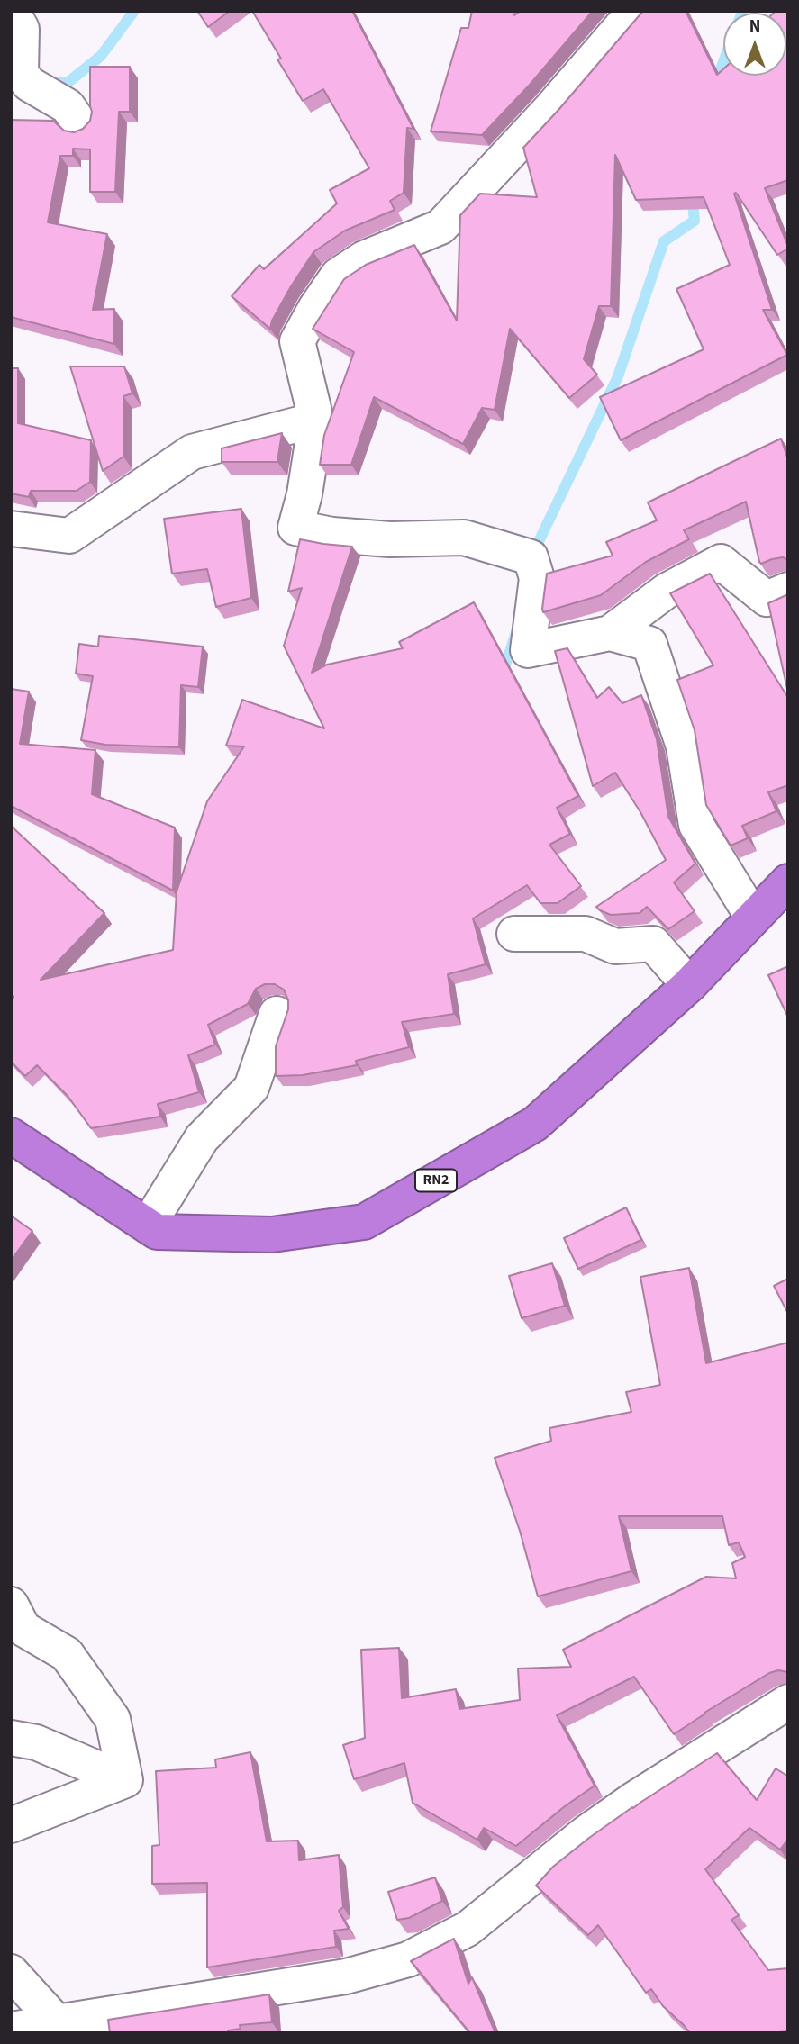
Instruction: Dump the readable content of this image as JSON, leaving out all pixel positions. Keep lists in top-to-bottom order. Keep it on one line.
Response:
{"streets":{"highway":["RN2"]},"north":"top"}
